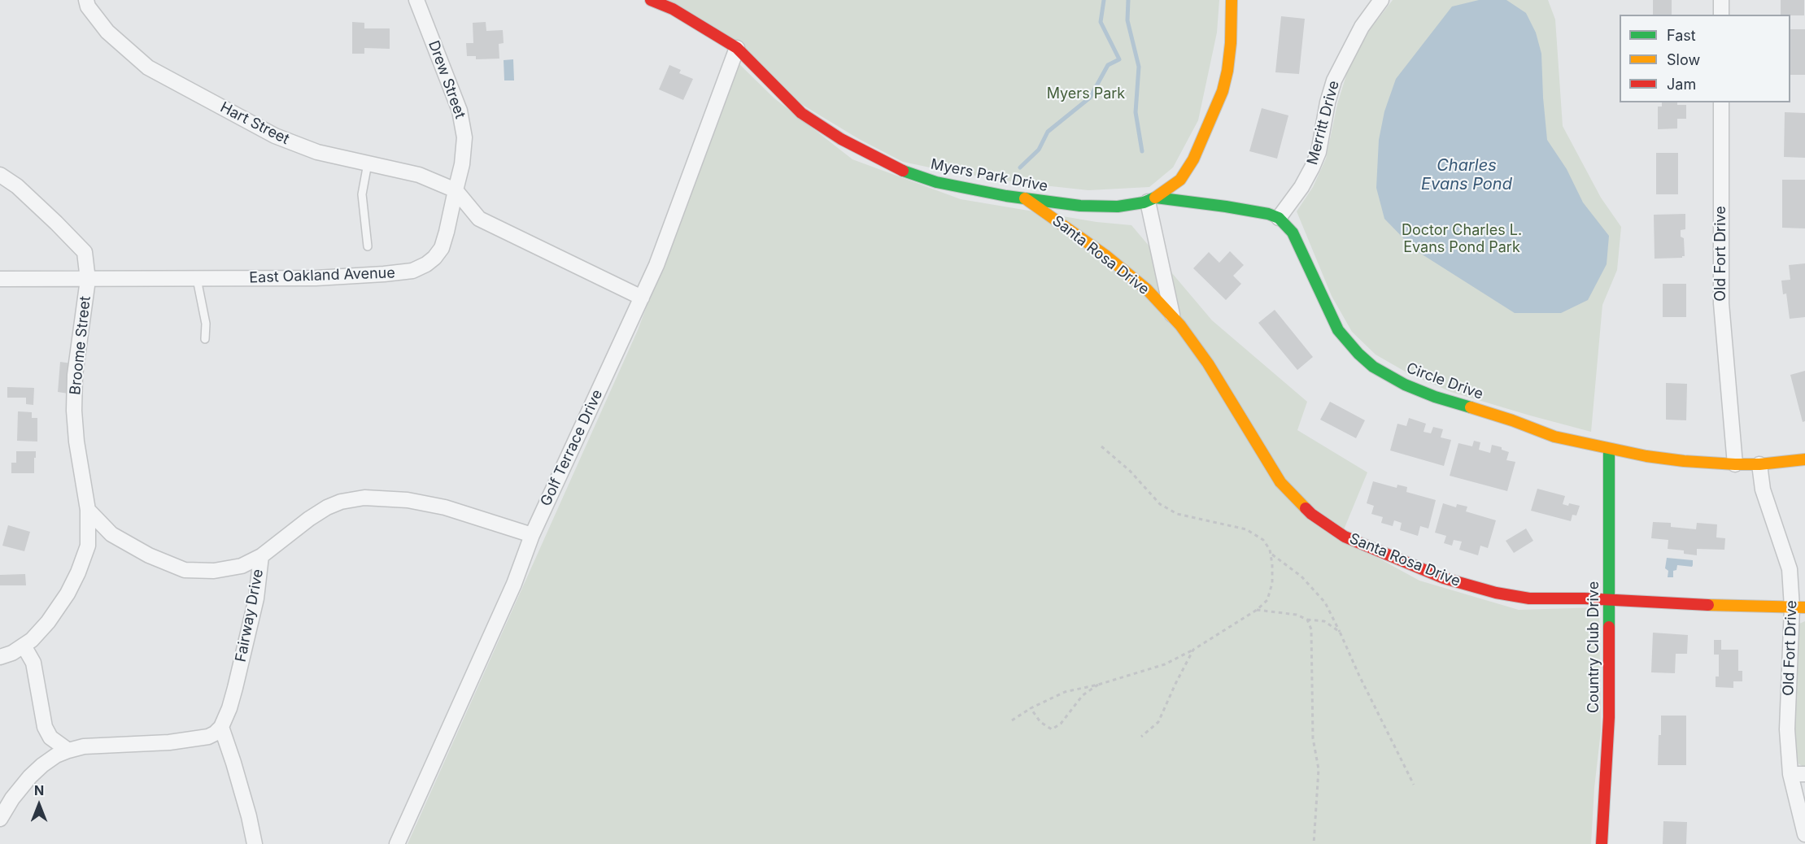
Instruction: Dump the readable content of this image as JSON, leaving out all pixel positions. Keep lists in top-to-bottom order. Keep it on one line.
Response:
{"streets":{"street":["Drew Street","Merritt Drive","Hart Street","Myers Park Drive","Old Fort Drive","Santa Rosa Drive","East Oakland Avenue","Broome Street","Circle Drive","Golf Terrace Drive","Fairway Drive","Country Club Drive"]},"crossings":[["Drew Street","Hart Street"],["Drew Street","East Oakland Avenue"],["Merritt Drive","Circle Drive"],["Hart Street","East Oakland Avenue"],["Myers Park Drive","Santa Rosa Drive"],["Myers Park Drive","Golf Terrace Drive"],["Old Fort Drive","Santa Rosa Drive"],["Old Fort Drive","Circle Drive"],["Santa Rosa Drive","Country Club Drive"],["East Oakland Avenue","Broome Street"],["Circle Drive","Country Club Drive"],["Golf Terrace Drive","Fairway Drive"]],"water":["Charles Evans Pond"],"parks":["Myers Park","Doctor Charles L. Evans Pond Park"],"legend":["Fast","Slow","Jam"],"north":"top"}
